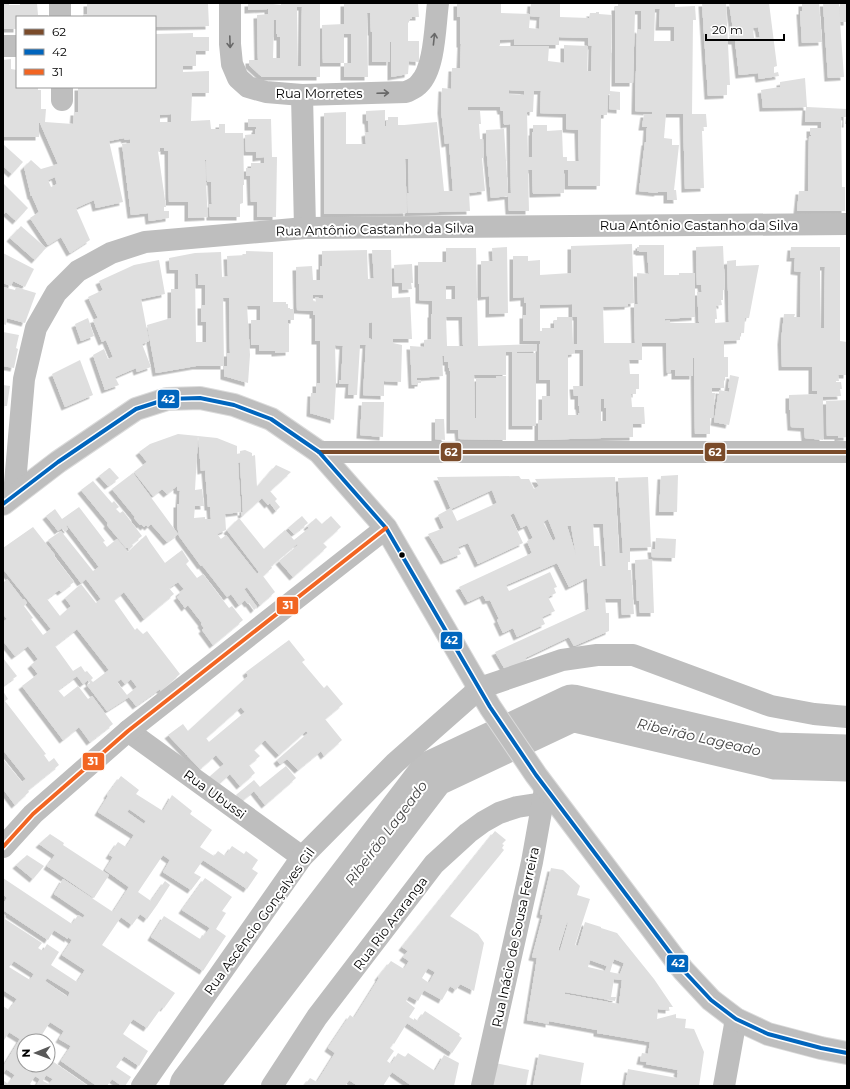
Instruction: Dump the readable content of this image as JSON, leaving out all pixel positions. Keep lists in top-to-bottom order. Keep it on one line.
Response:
{"streets":{"street":["Rua Morretes","Rua Antônio Castanho da Silva","Rua Ubussi","Rua Ascêncio Gonçalves Gil","Rua Rio Araranga","Rua Inácio de Sousa Ferreira"]},"crossings":[["Rua Ubussi","Rua Ascêncio Gonçalves Gil"],["Rua Rio Araranga","Rua Inácio de Sousa Ferreira"]],"water":["Ribeirão Lageado"],"lines":["transit line 42","transit line 62","transit line 31"],"legend":["62","42","31"],"scale_bar":"20 m","north":"left"}
